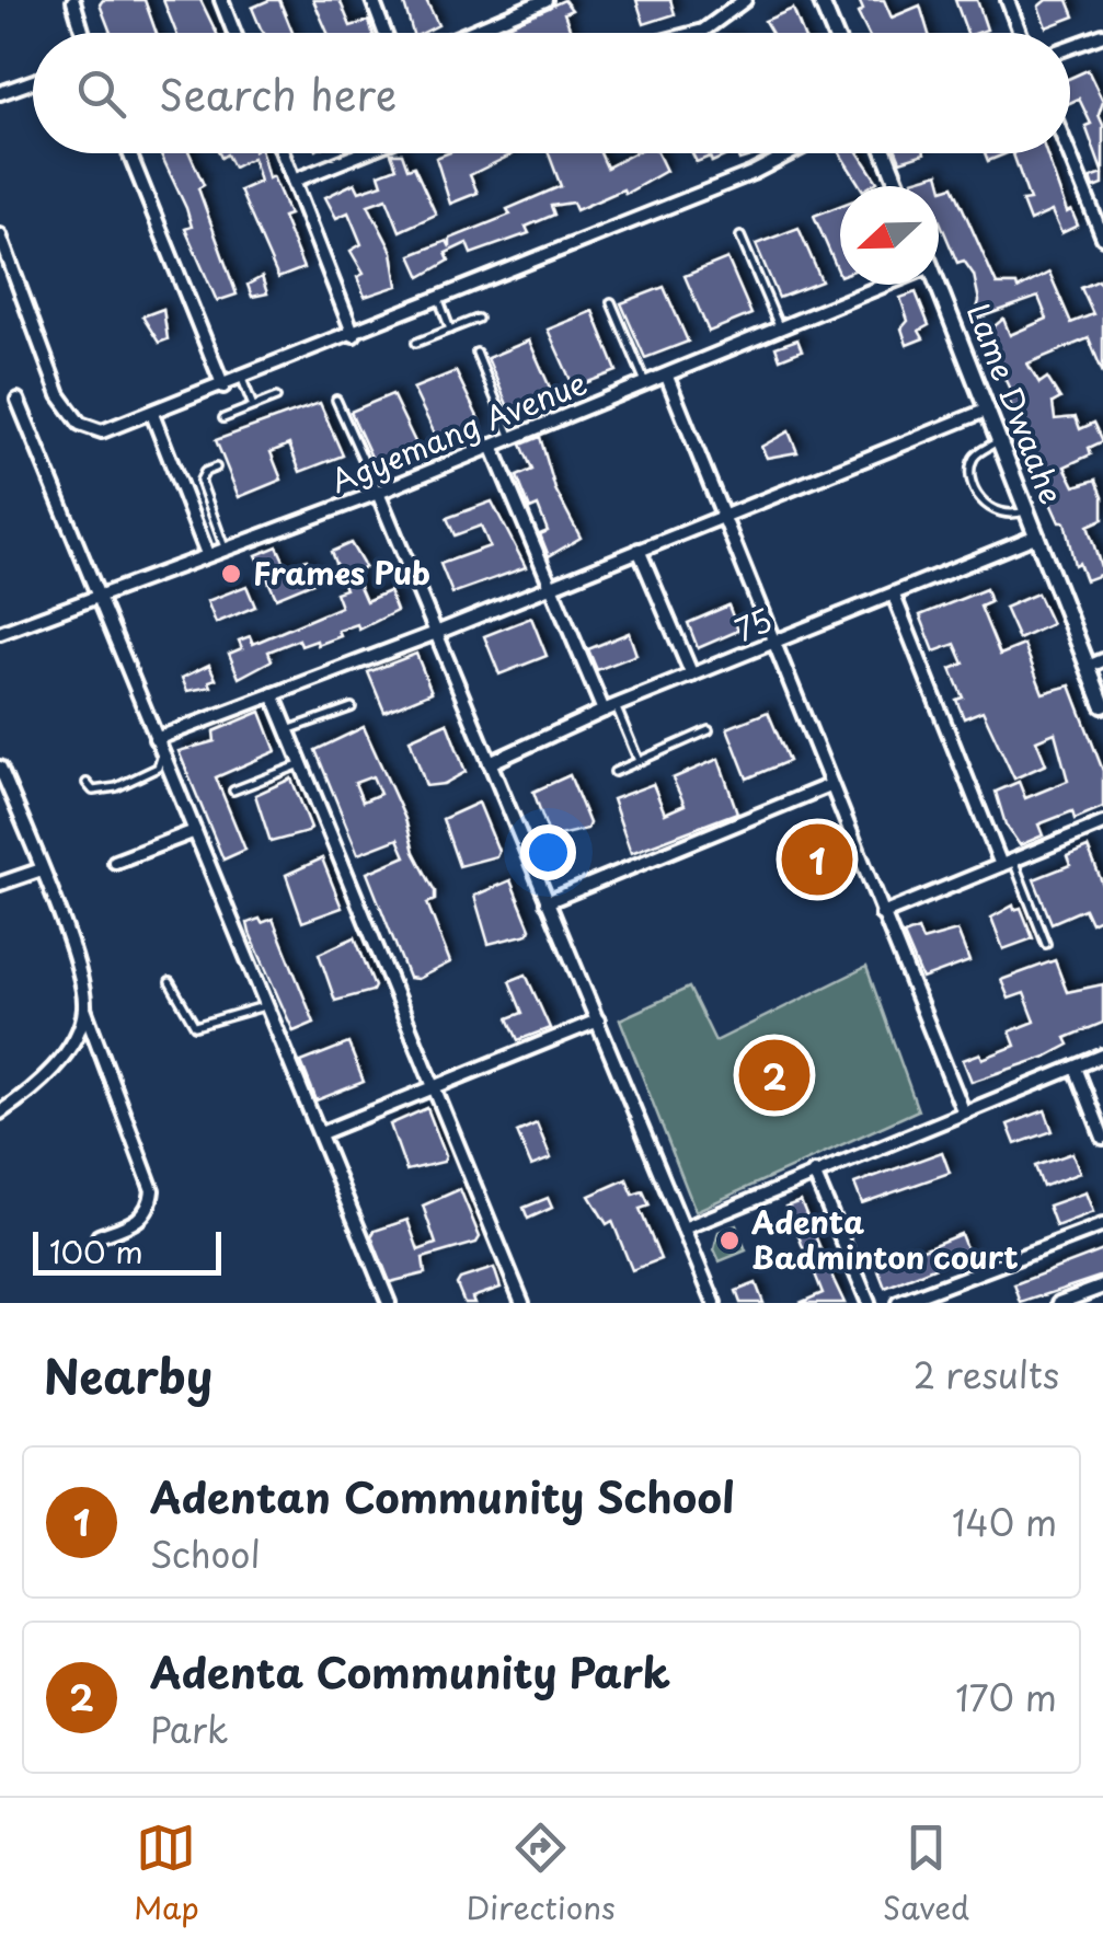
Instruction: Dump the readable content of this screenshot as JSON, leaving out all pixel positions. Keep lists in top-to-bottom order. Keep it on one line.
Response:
{"streets":{"street":["Lame Dwaahe","Agyemang Avenue","75"]},"crossings":[["Lame Dwaahe","75"]],"places":["Frames Pub","Adenta Badminton court"],"scale_bar":"100 m","north":"left","page":{"search":"Search here","pins":["1","2"],"scale":"100 m","heading":["Nearby","2 results"],"list":[{"mark":"1","name":"Adentan Community School","note":"School","value":"140 m"},{"mark":"2","name":"Adenta Community Park","note":"Park","value":"170 m"}],"nav":["Map","Directions","Saved"]}}
